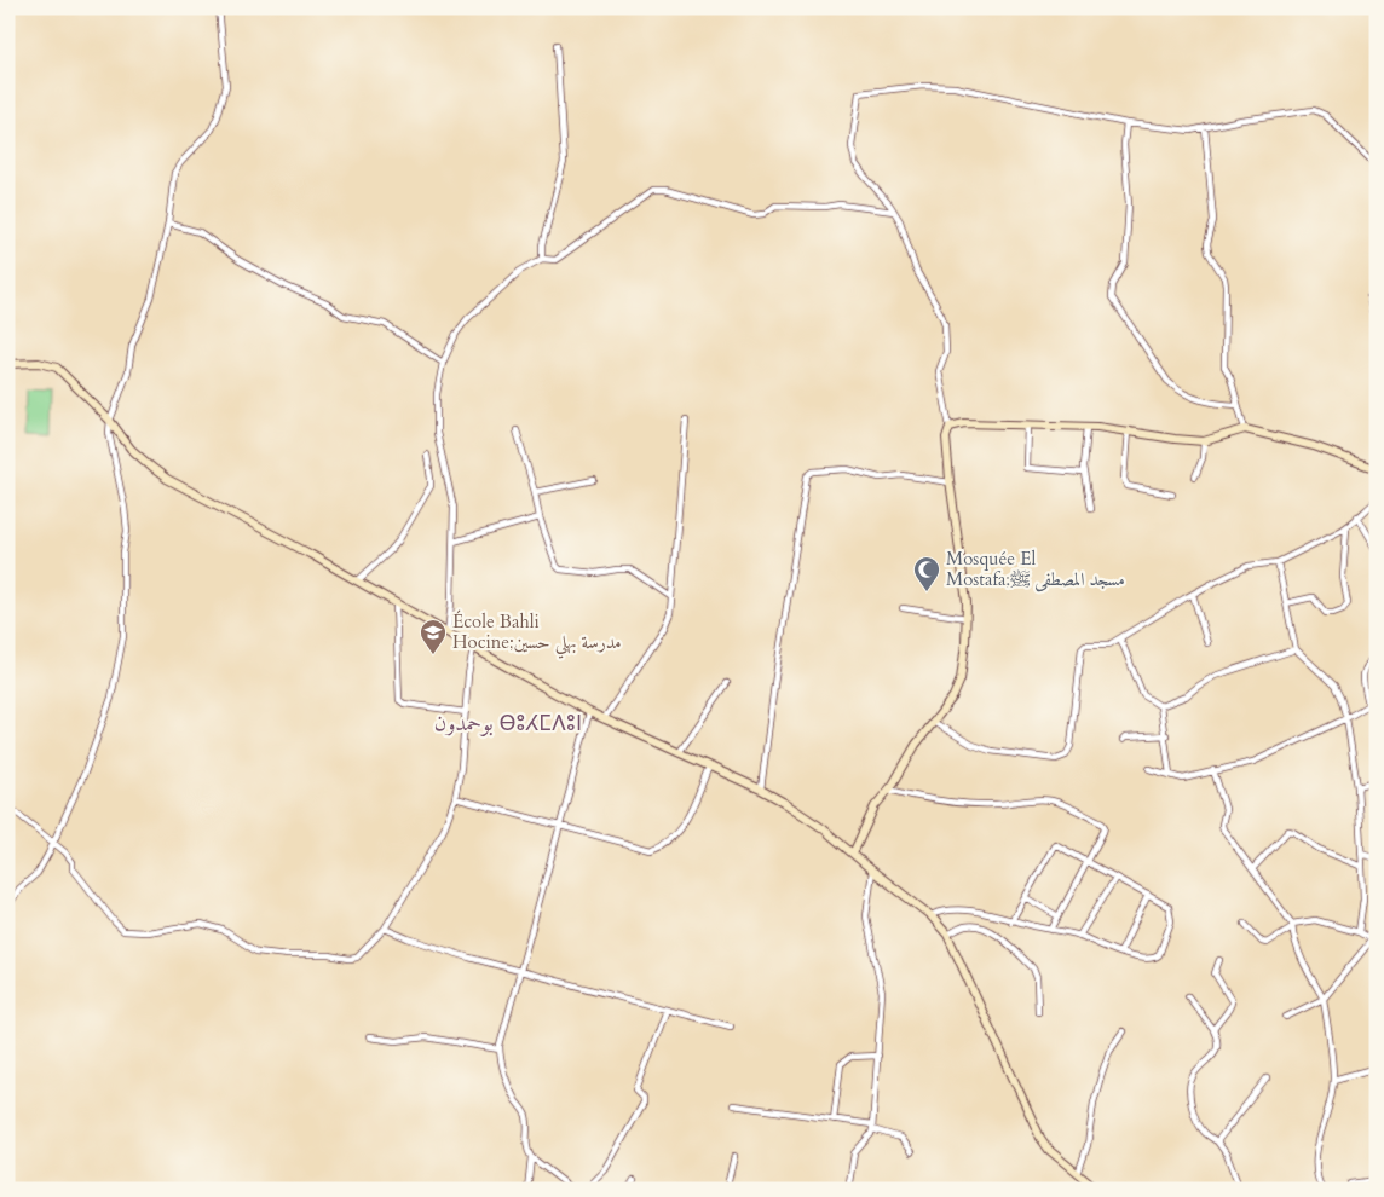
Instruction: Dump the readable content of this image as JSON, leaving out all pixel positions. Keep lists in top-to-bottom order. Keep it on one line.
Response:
{"districts":["بوحمدون ⴱⵓⵃⵎⴷⵓⵏ"],"places":{"mosque":["Mosquée El Mostafa;مسجد المصطفى ﷺ"],"school or university":["École Bahli Hocine;مدرسة بهلي حسين"]}}
